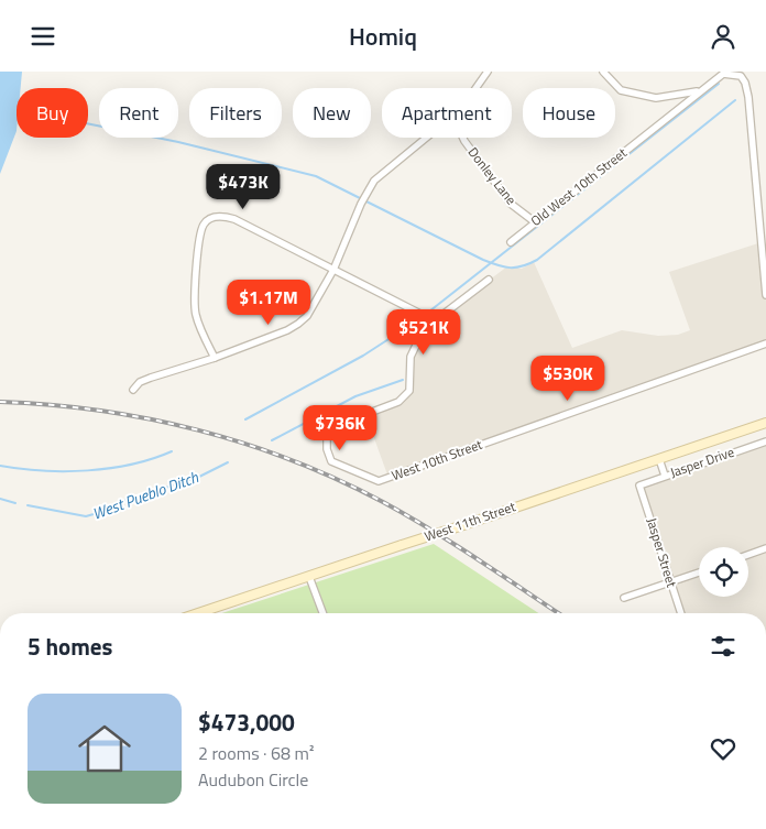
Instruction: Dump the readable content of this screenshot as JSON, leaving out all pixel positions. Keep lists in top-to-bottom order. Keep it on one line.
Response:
{"streets":{"street":["Donley Lane","Old West 10th Street","West 10th Street","Jasper Drive","West 11th Street","Jasper Street"]},"crossings":[["Donley Lane","Old West 10th Street"],["Jasper Drive","Jasper Street"]],"water":["West Pueblo Ditch"],"page":{"header":"Homiq","chip":["Buy","Rent","Filters","New","Apartment","House"],"price":["$473K","$1.17M","$521K","$530K","$736K"],"heading":"5 homes","list":[{"name":"$473,000","note":"2 rooms · 68 m² · Audubon Circle"}]}}
